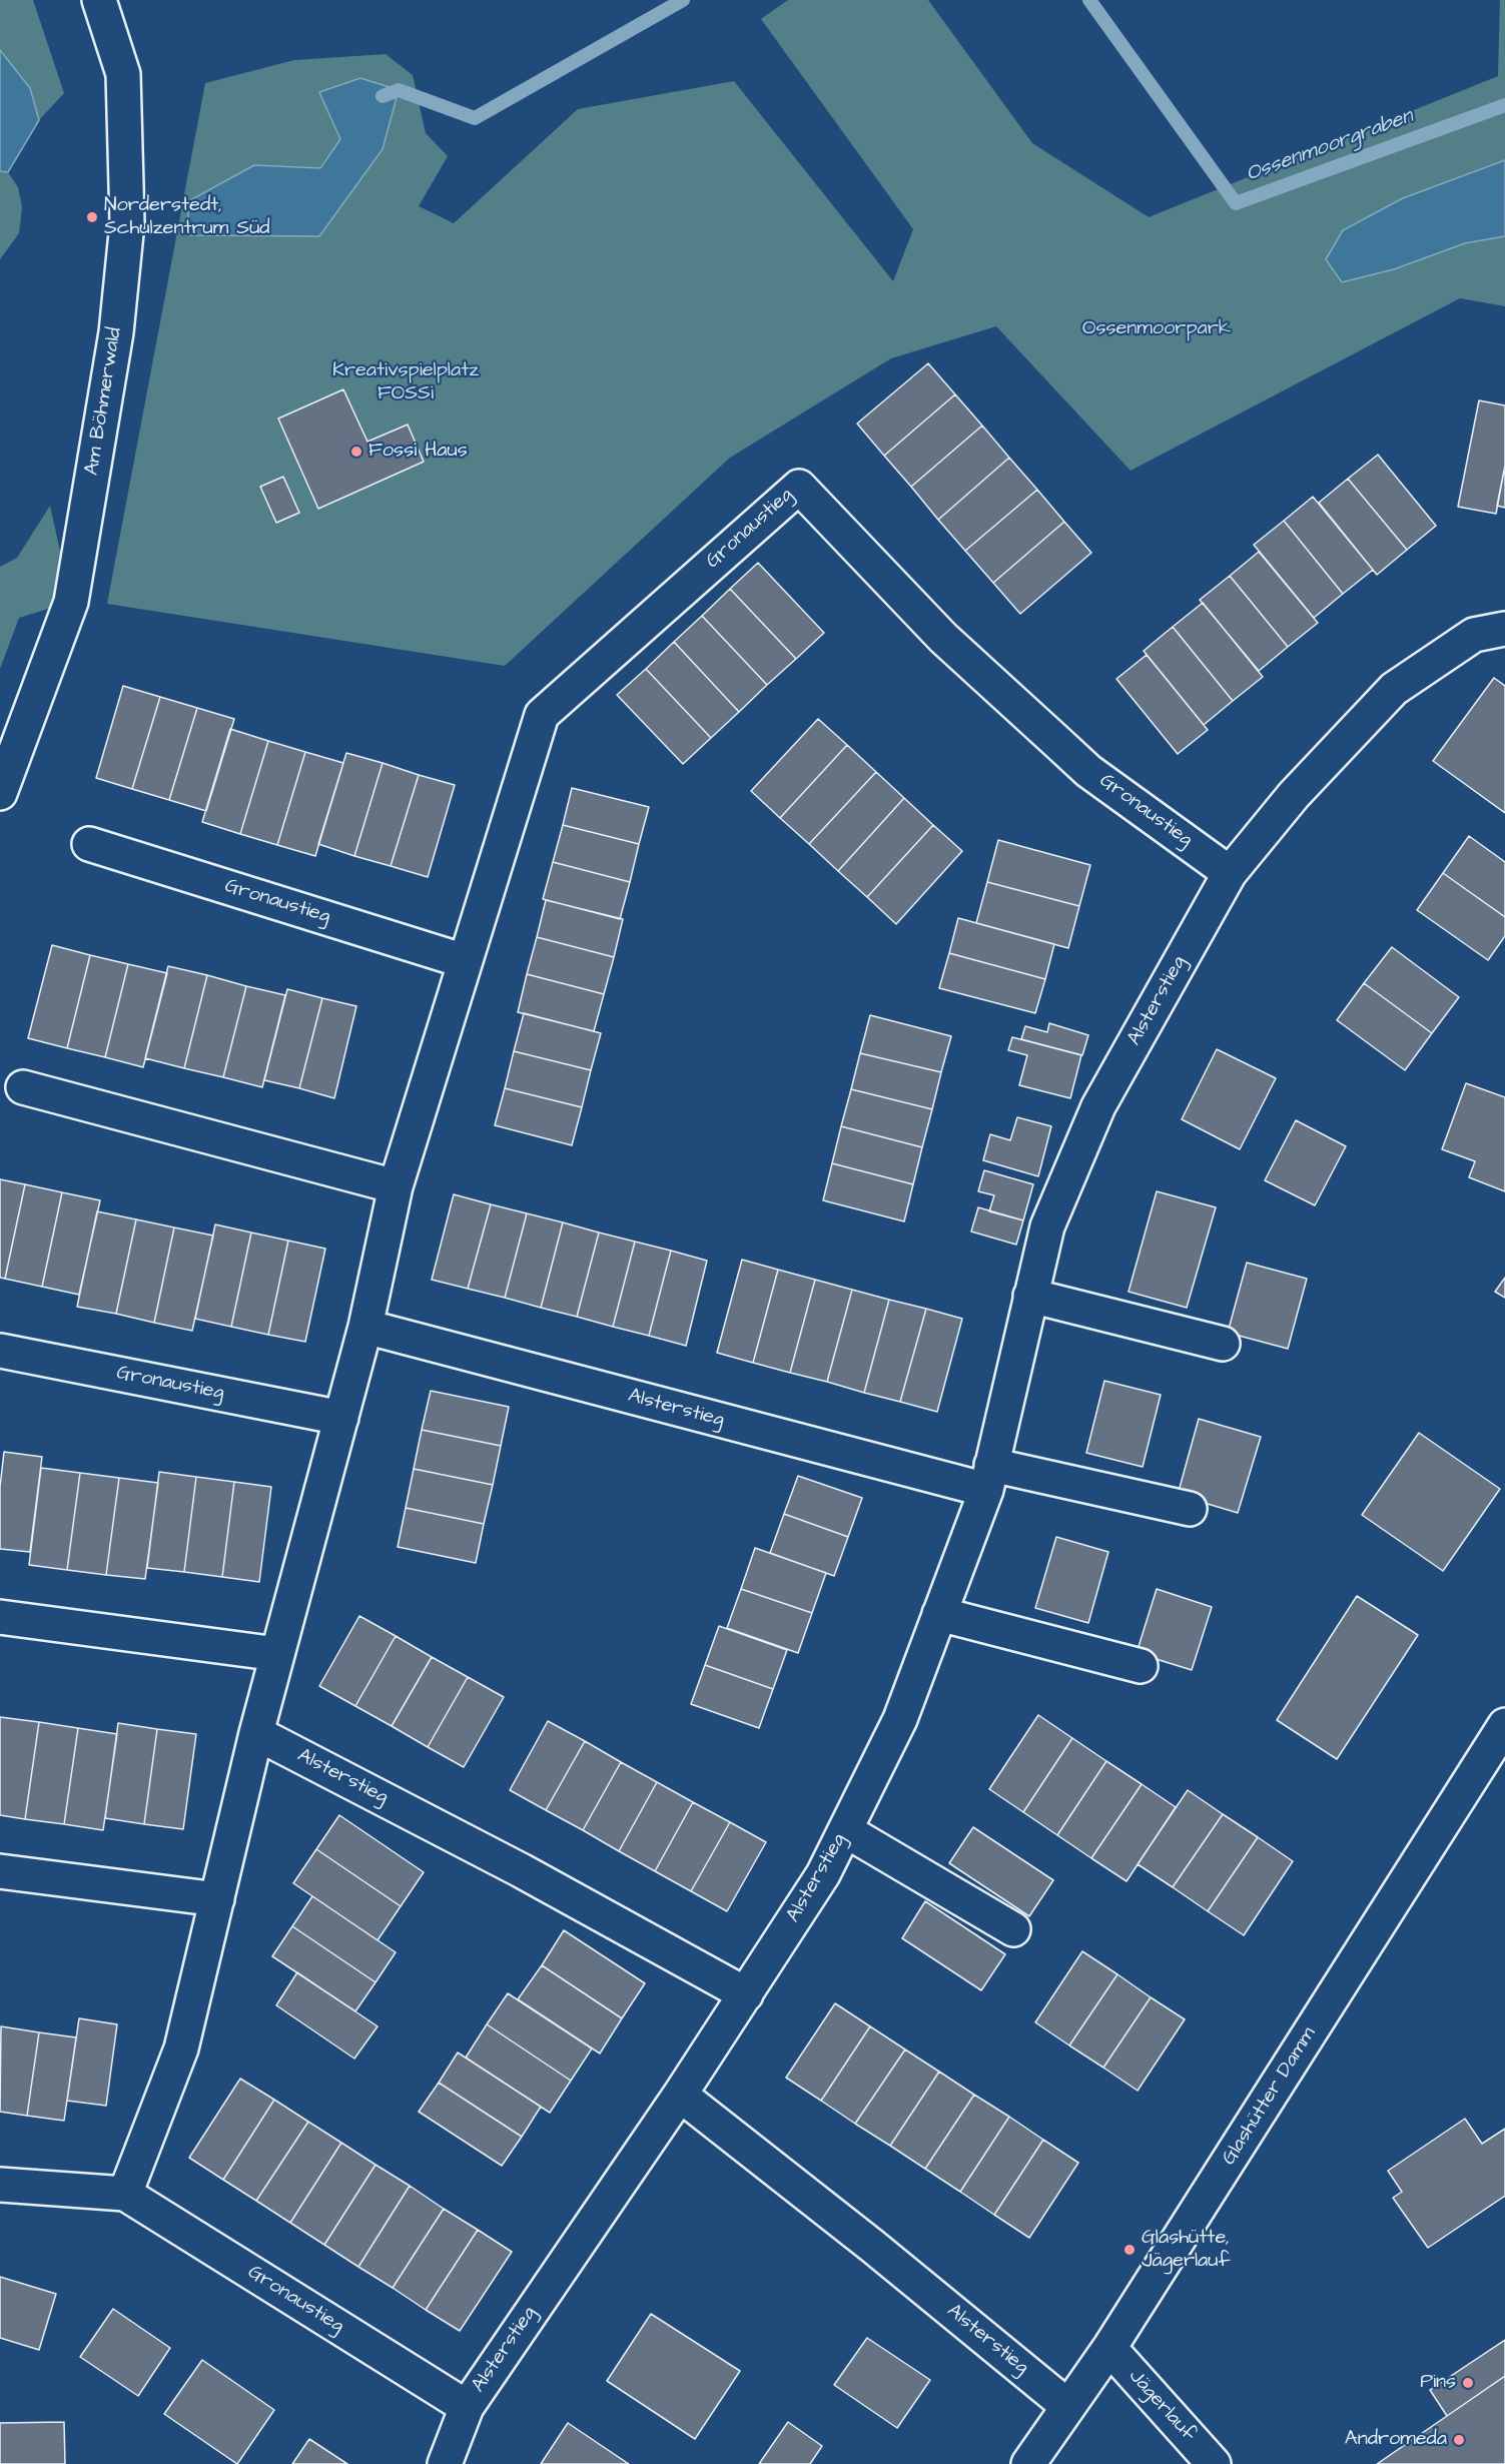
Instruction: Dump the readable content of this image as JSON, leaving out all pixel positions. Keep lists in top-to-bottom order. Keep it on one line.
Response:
{"streets":{"street":["Am Böhmerwald","Gronaustieg","Alsterstieg","Glashütter Damm","Jägerlauf"]},"crossings":[["Gronaustieg","Alsterstieg"],["Alsterstieg","Glashütter Damm"],["Glashütter Damm","Jägerlauf"]],"water":["Ossenmoorgraben"],"parks":["Ossenmoorpark","Kreativspielplatz FOSSi"],"places":["Norderstedt, Schulzentrum Süd","Fossi Haus","Glashütte, Jägerlauf","Pins","Andromeda"]}
